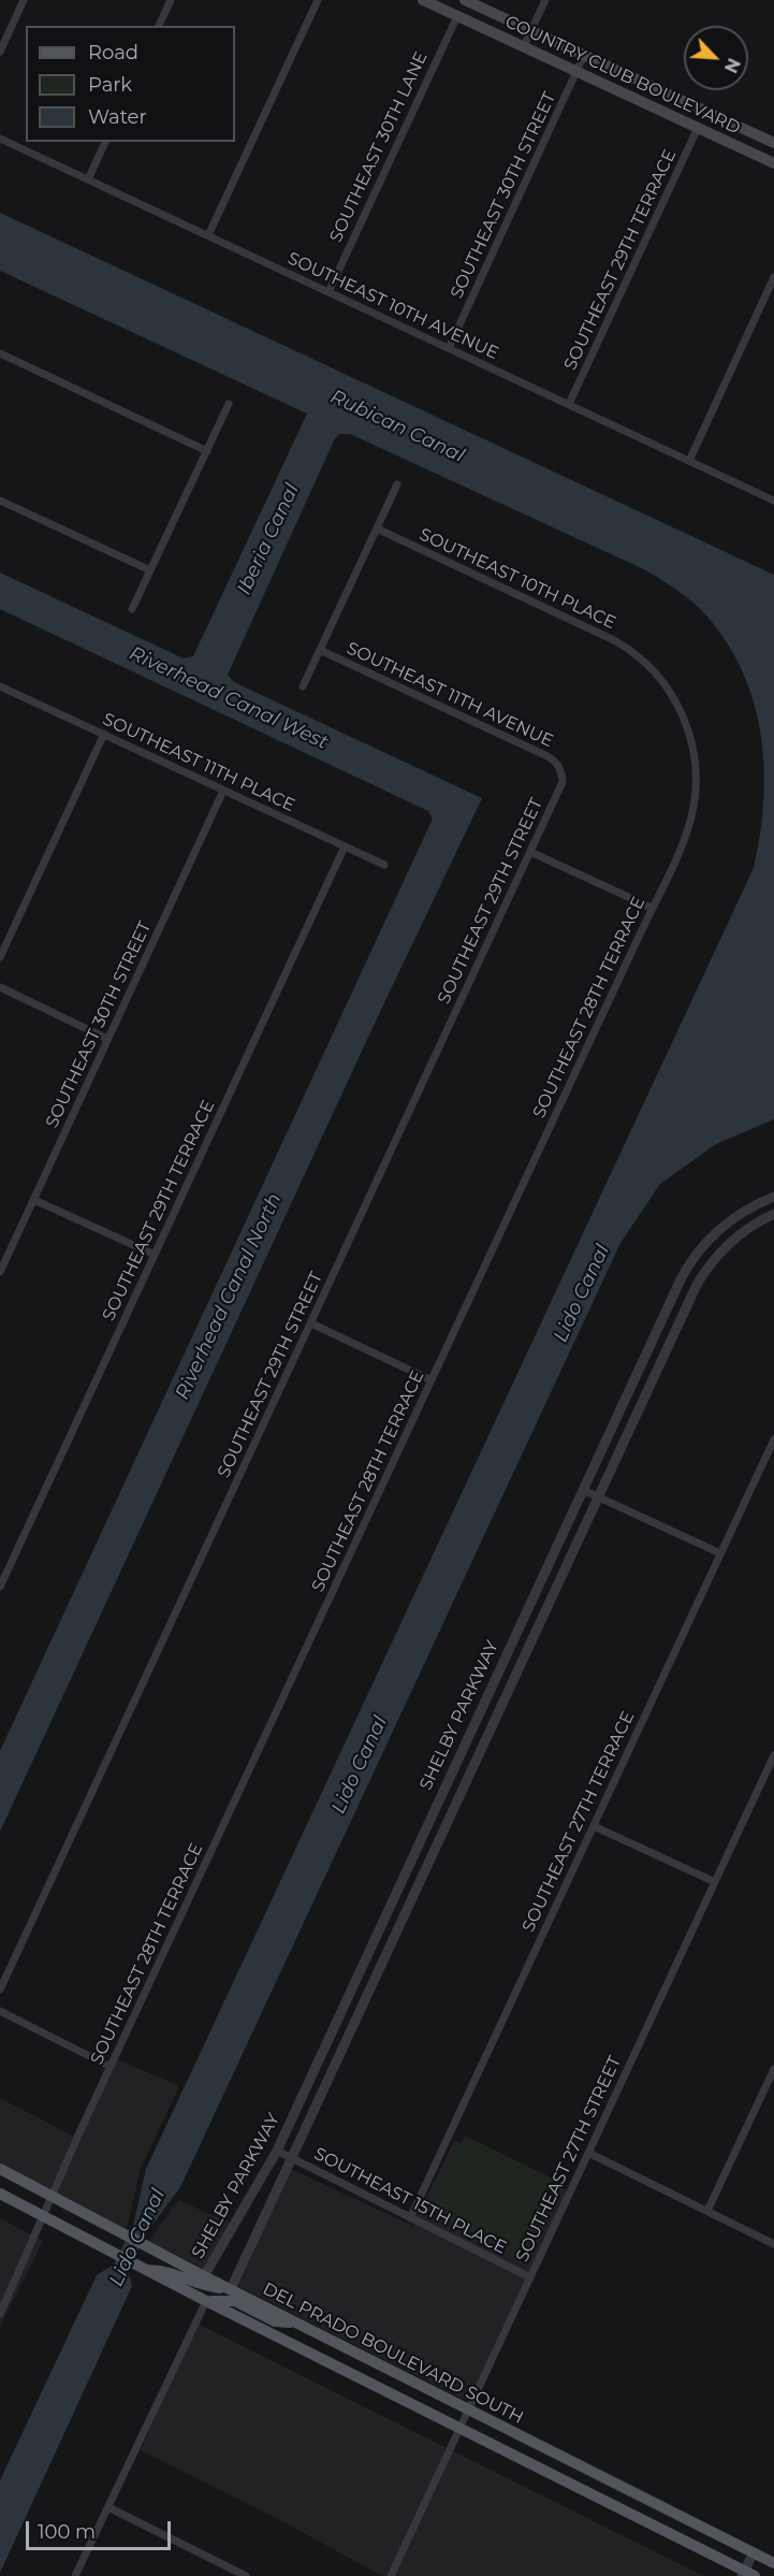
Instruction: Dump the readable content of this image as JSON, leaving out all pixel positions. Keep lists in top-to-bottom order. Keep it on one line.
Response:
{"streets":{"main road":["COUNTRY CLUB BOULEVARD","DEL PRADO BOULEVARD SOUTH"],"street":["SOUTHEAST 30TH LANE","SOUTHEAST 30TH STREET","SOUTHEAST 29TH TERRACE","SOUTHEAST 10TH AVENUE","SOUTHEAST 10TH PLACE","SOUTHEAST 11TH AVENUE","SOUTHEAST 11TH PLACE","SOUTHEAST 29TH STREET","SOUTHEAST 28TH TERRACE","SHELBY PARKWAY","SOUTHEAST 27TH TERRACE","SOUTHEAST 27TH STREET","SOUTHEAST 15TH PLACE"]},"crossings":[["COUNTRY CLUB BOULEVARD","SOUTHEAST 30TH LANE"],["COUNTRY CLUB BOULEVARD","SOUTHEAST 30TH STREET"],["COUNTRY CLUB BOULEVARD","SOUTHEAST 29TH TERRACE"],["SOUTHEAST 30TH LANE","SOUTHEAST 10TH AVENUE"],["SOUTHEAST 30TH STREET","SOUTHEAST 10TH AVENUE"],["SOUTHEAST 30TH STREET","SOUTHEAST 11TH PLACE"],["SOUTHEAST 29TH TERRACE","SOUTHEAST 10TH AVENUE"],["SOUTHEAST 29TH TERRACE","SOUTHEAST 11TH PLACE"],["SOUTHEAST 10TH PLACE","SOUTHEAST 28TH TERRACE"],["SOUTHEAST 11TH AVENUE","SOUTHEAST 29TH STREET"],["SOUTHEAST 28TH TERRACE","DEL PRADO BOULEVARD SOUTH"],["SHELBY PARKWAY","SOUTHEAST 15TH PLACE"],["SHELBY PARKWAY","DEL PRADO BOULEVARD SOUTH"],["SOUTHEAST 27TH TERRACE","SOUTHEAST 15TH PLACE"],["SOUTHEAST 27TH STREET","SOUTHEAST 15TH PLACE"],["SOUTHEAST 27TH STREET","DEL PRADO BOULEVARD SOUTH"]],"water":["Rubican Canal","Iberia Canal","Riverhead Canal West","Lido Canal","Riverhead Canal North"],"legend":["Road","Park","Water"],"scale_bar":"100 m","north":"bottom right"}
